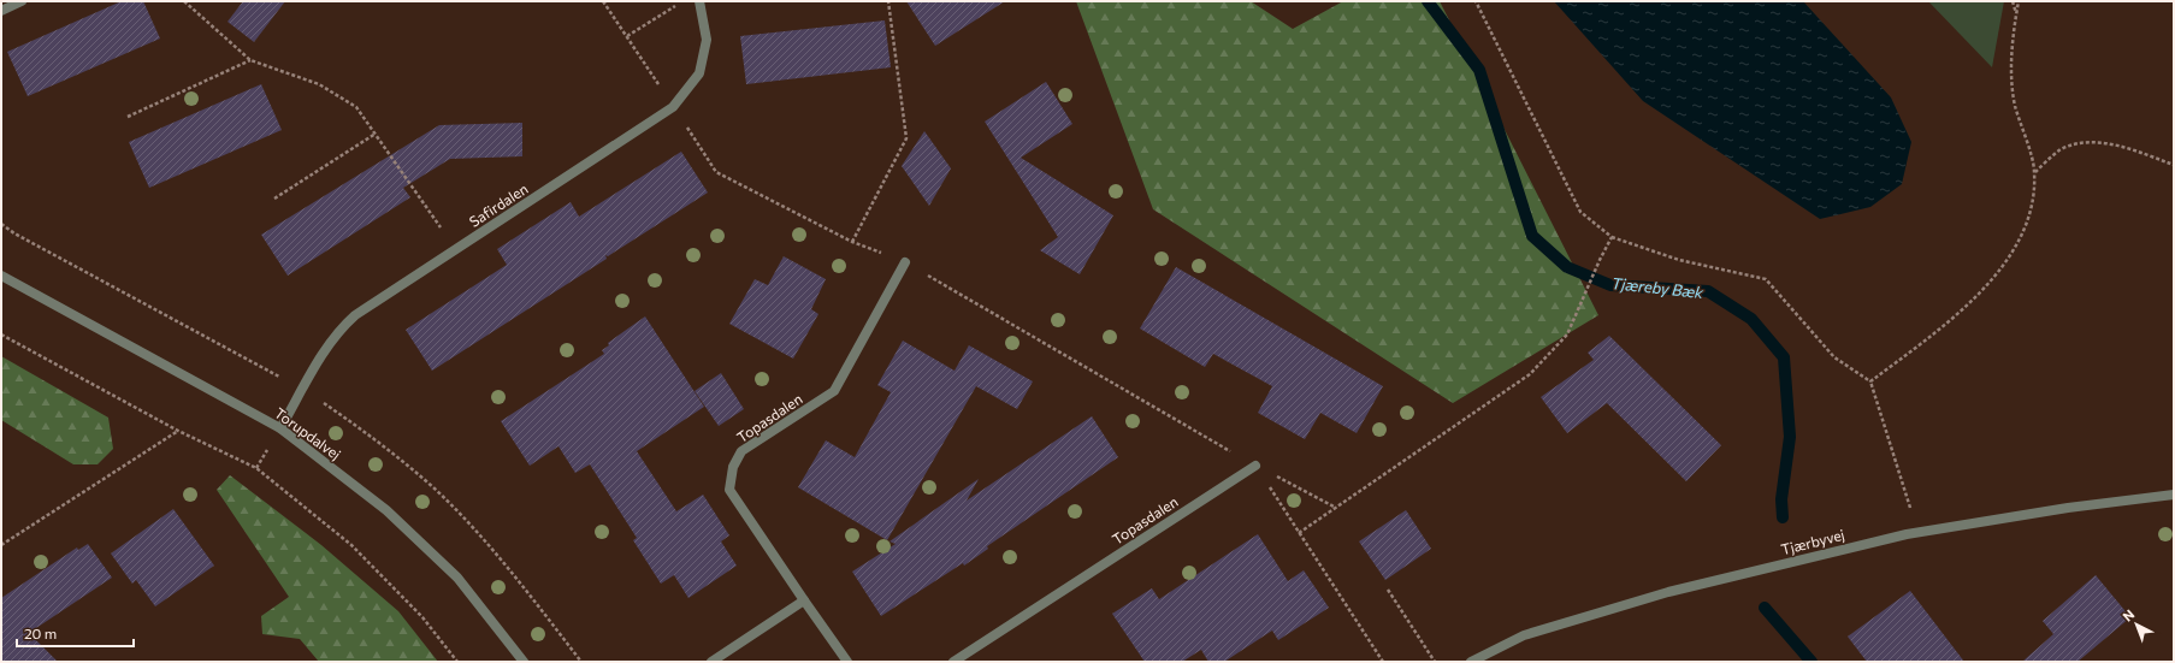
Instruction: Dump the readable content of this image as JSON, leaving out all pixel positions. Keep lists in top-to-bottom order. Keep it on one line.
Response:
{"streets":{"street":["Safirdalen","Topasdalen","Torupdalvej","Tjærbyvej"]},"crossings":[["Safirdalen","Torupdalvej"]],"water":["Tjæreby Bæk"],"scale_bar":"20 m","north":"top left"}
